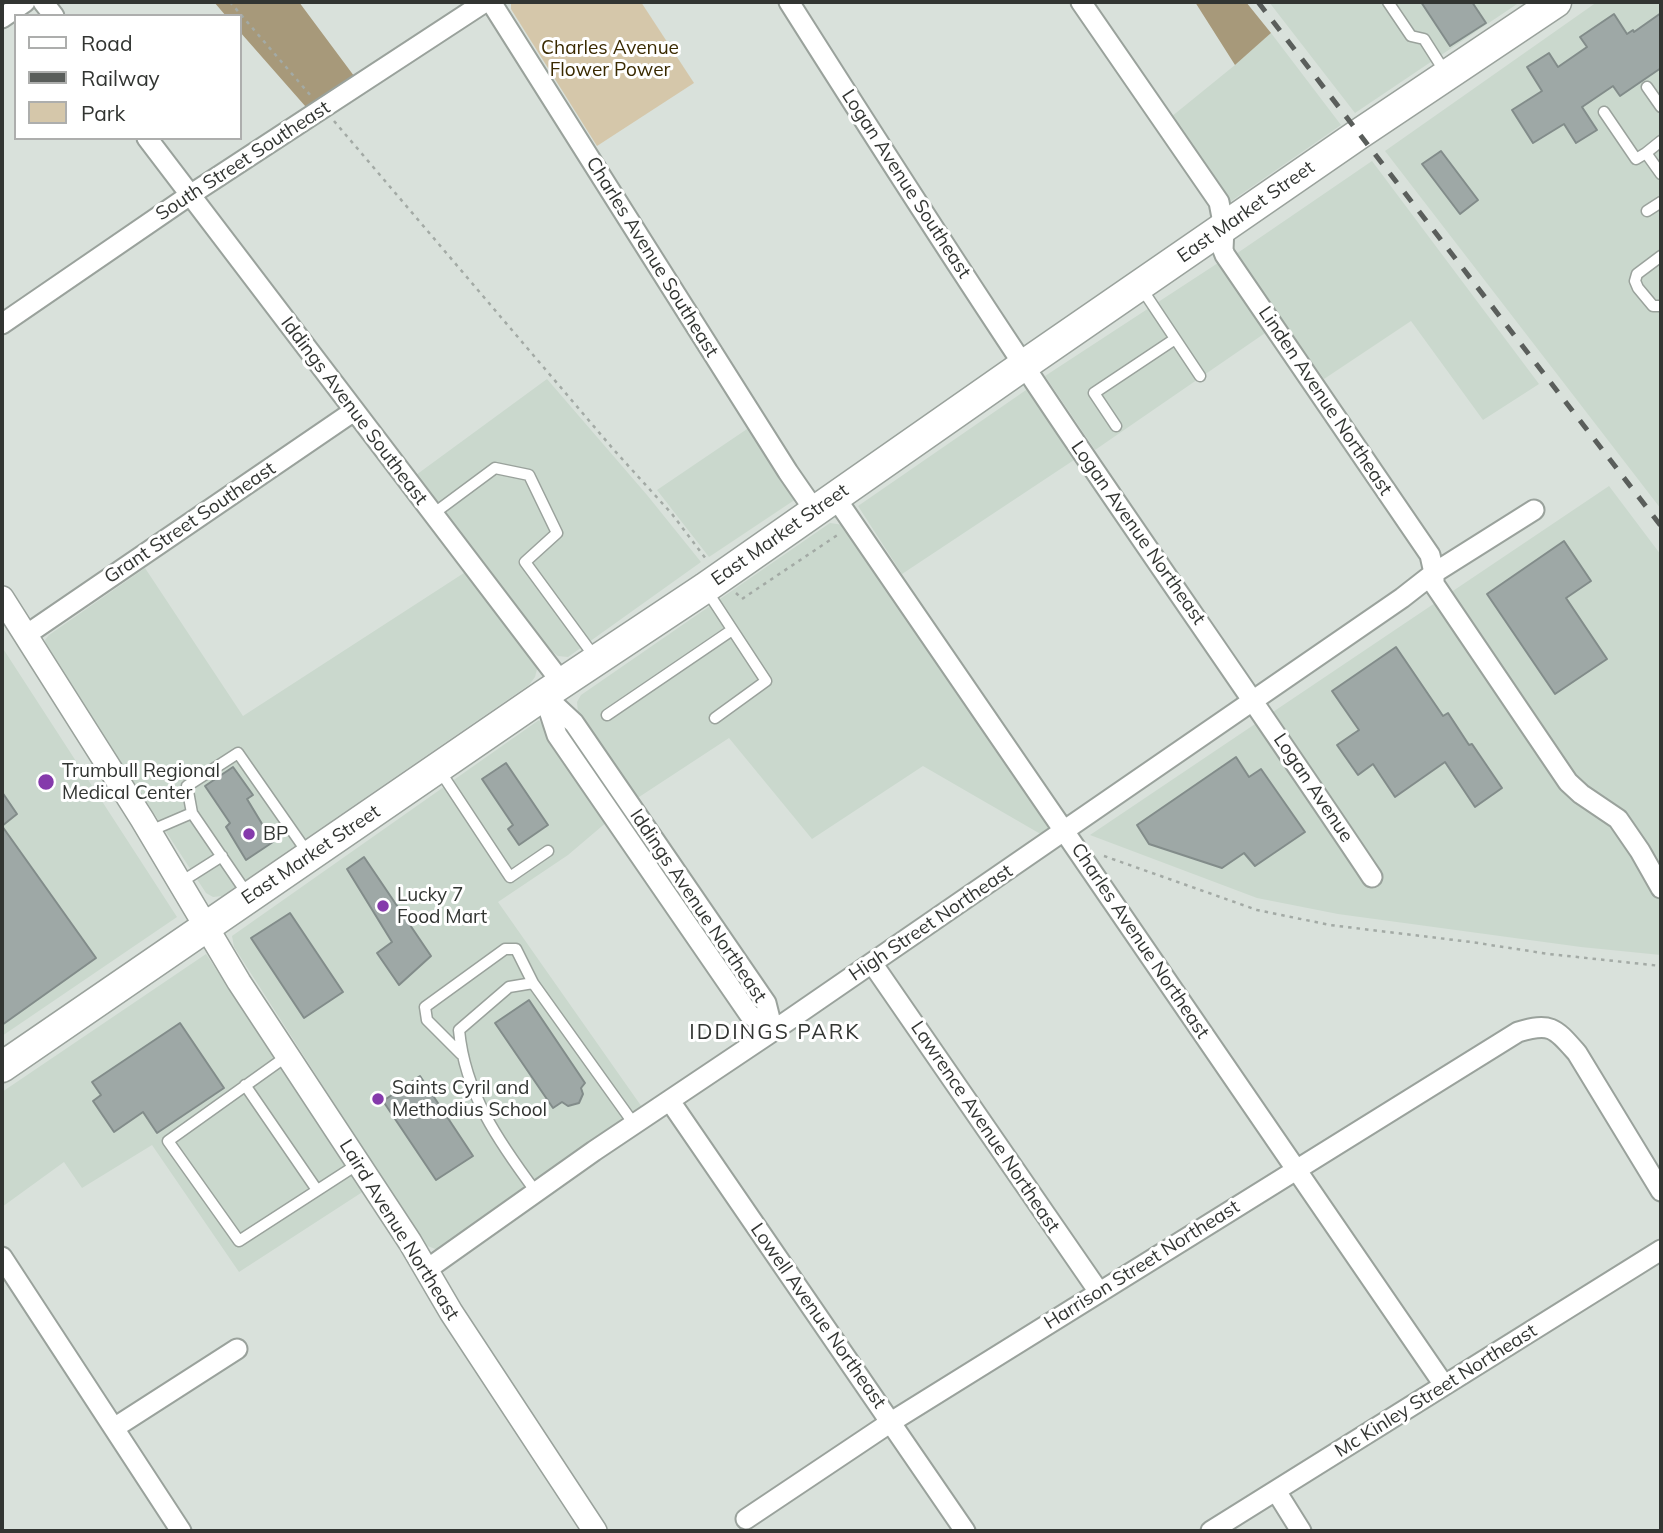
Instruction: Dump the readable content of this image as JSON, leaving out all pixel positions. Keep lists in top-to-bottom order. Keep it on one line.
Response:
{"streets":{"main road":["East Market Street"],"street":["South Street Southeast","Logan Avenue Southeast","Charles Avenue Southeast","Linden Avenue Northeast","Iddings Avenue Southeast","Grant Street Southeast","Logan Avenue Northeast","Logan Avenue","Iddings Avenue Northeast","High Street Northeast","Charles Avenue Northeast","Lawrence Avenue Northeast","Laird Avenue Northeast","Harrison Street Northeast","Lowell Avenue Northeast","Mc Kinley Street Northeast"]},"crossings":[["South Street Southeast","Iddings Avenue Southeast"],["Logan Avenue Southeast","East Market Street"],["Logan Avenue Southeast","Logan Avenue Northeast"],["East Market Street","Charles Avenue Southeast"],["East Market Street","Linden Avenue Northeast"],["East Market Street","Iddings Avenue Southeast"],["East Market Street","Logan Avenue Northeast"],["East Market Street","Iddings Avenue Northeast"],["East Market Street","Charles Avenue Northeast"],["East Market Street","Laird Avenue Northeast"],["Charles Avenue Southeast","Charles Avenue Northeast"],["Linden Avenue Northeast","High Street Northeast"],["Iddings Avenue Southeast","Grant Street Southeast"],["Iddings Avenue Southeast","Iddings Avenue Northeast"],["Grant Street Southeast","Laird Avenue Northeast"],["Logan Avenue Northeast","Logan Avenue"],["Logan Avenue Northeast","High Street Northeast"],["Logan Avenue","High Street Northeast"],["Iddings Avenue Northeast","High Street Northeast"],["High Street Northeast","Charles Avenue Northeast"],["High Street Northeast","Lawrence Avenue Northeast"],["High Street Northeast","Laird Avenue Northeast"],["High Street Northeast","Lowell Avenue Northeast"],["Charles Avenue Northeast","Harrison Street Northeast"],["Charles Avenue Northeast","Mc Kinley Street Northeast"],["Lawrence Avenue Northeast","Harrison Street Northeast"],["Harrison Street Northeast","Lowell Avenue Northeast"]],"districts":["IDDINGS PARK"],"parks":["Charles Avenue Flower Power"],"places":["Trumbull Regional Medical Center","BP","Lucky 7 Food Mart","Saints Cyril and Methodius School"],"legend":["Road","Railway","Park"]}
